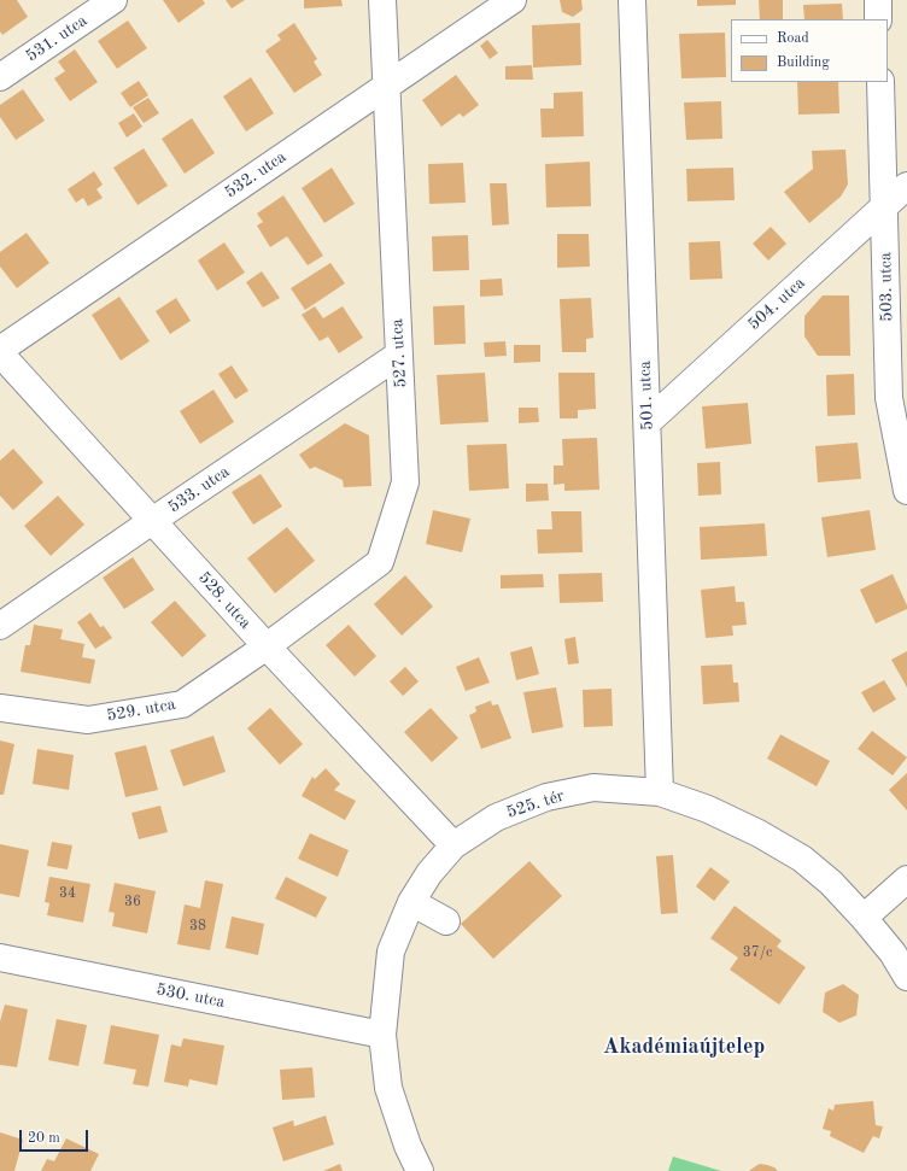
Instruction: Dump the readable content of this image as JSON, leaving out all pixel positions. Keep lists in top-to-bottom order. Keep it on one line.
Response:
{"streets":{"street":["531. utca","532. utca","503. utca","504. utca","527. utca","501. utca","533. utca","528. utca","529. utca","525. tér","530. utca"]},"crossings":[["532. utca","527. utca"],["503. utca","504. utca"],["504. utca","501. utca"],["527. utca","533. utca"],["527. utca","528. utca"],["527. utca","529. utca"],["501. utca","525. tér"],["533. utca","528. utca"],["528. utca","529. utca"],["528. utca","525. tér"],["525. tér","530. utca"]],"districts":["Akadémiaújtelep"],"house_numbers":["34","36","38","37/c"],"legend":["Road","Building"],"scale_bar":"20 m"}
